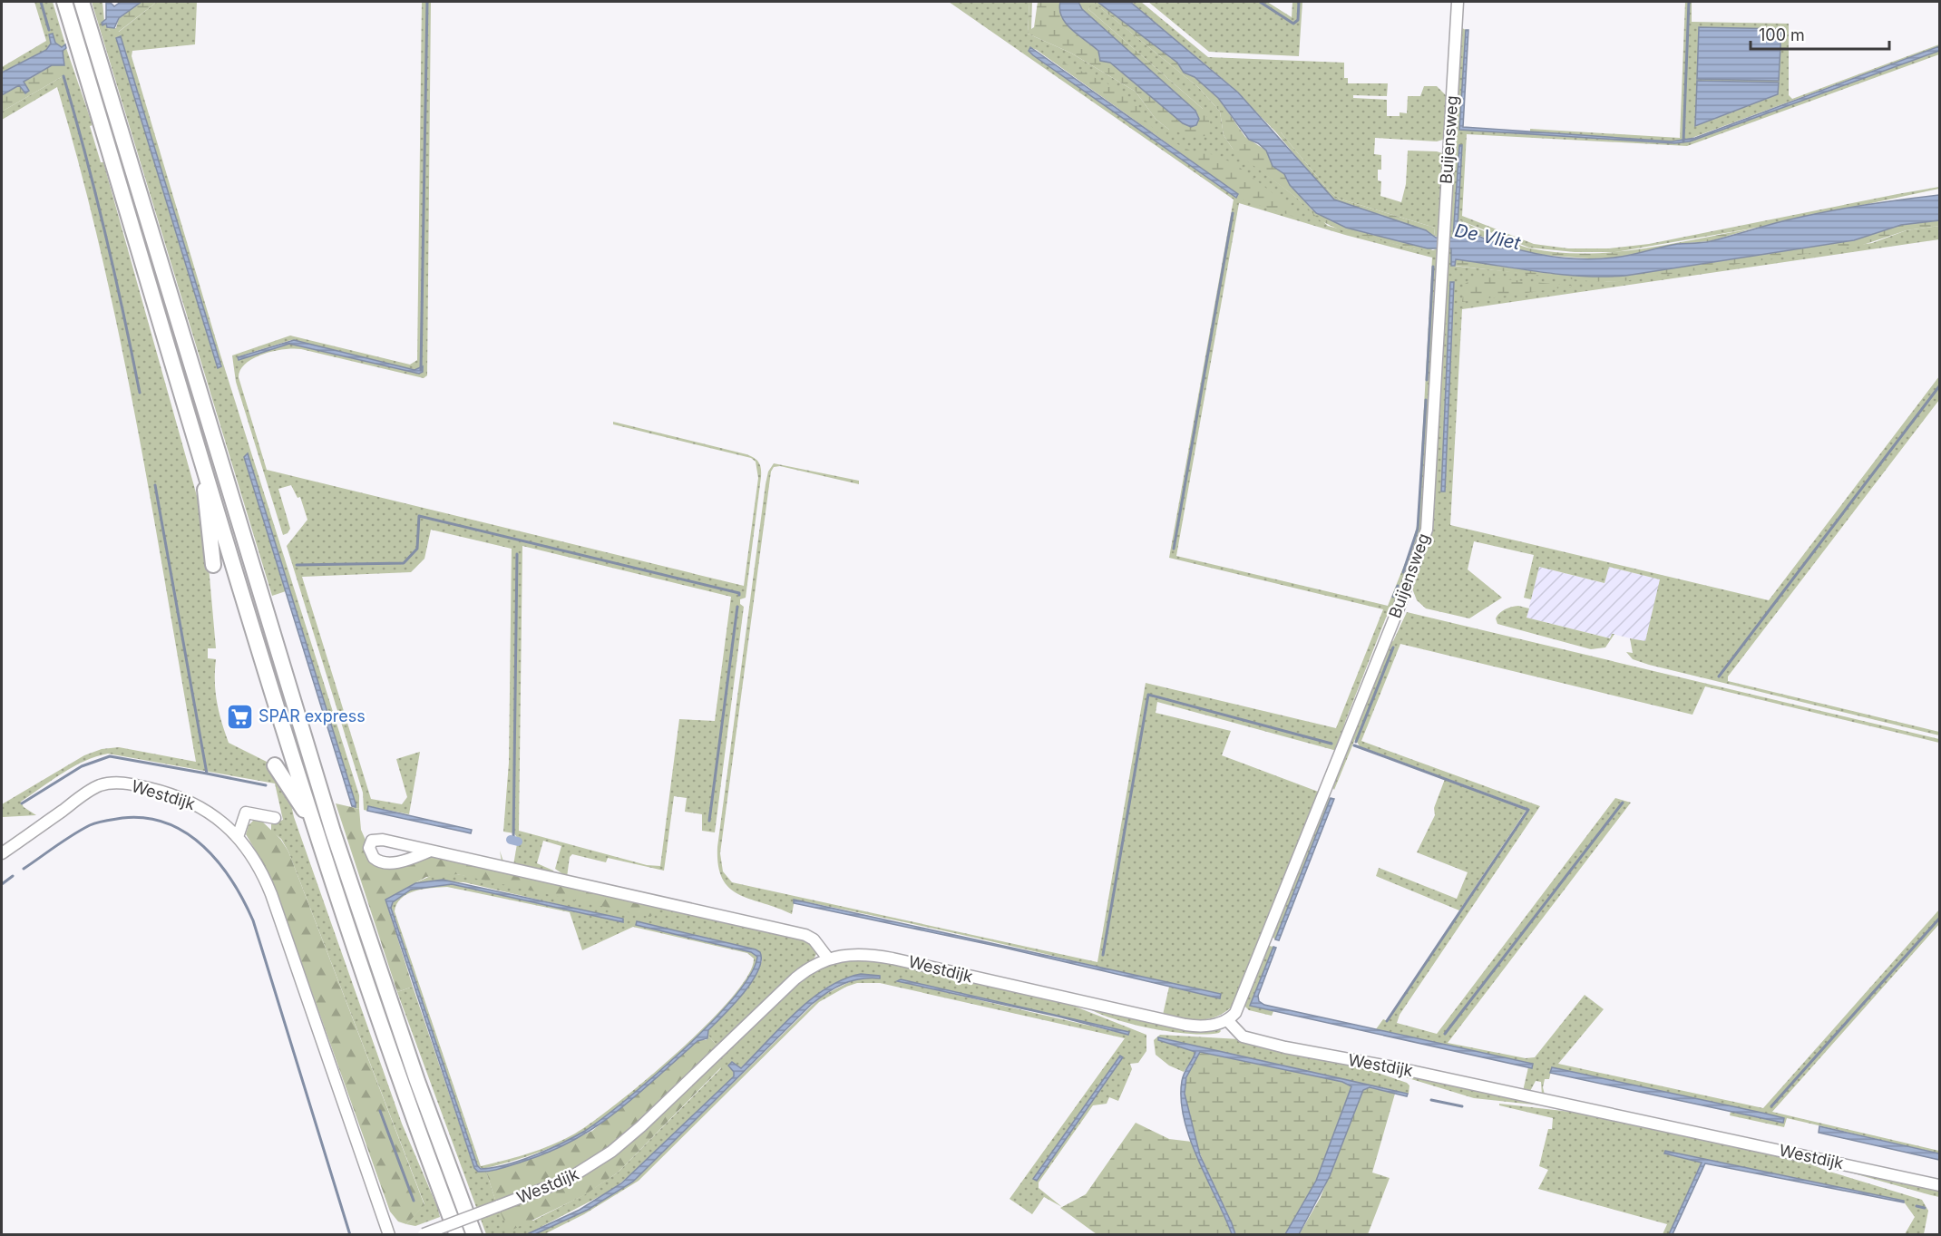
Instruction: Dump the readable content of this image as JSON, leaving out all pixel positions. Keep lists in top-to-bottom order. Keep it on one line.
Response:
{"streets":{"street":["Buijensweg","Westdijk"]},"crossings":[["Buijensweg","Westdijk"]],"water":["De Vliet"],"places":{"supermarket":["SPAR express"]},"scale_bar":"100 m"}
